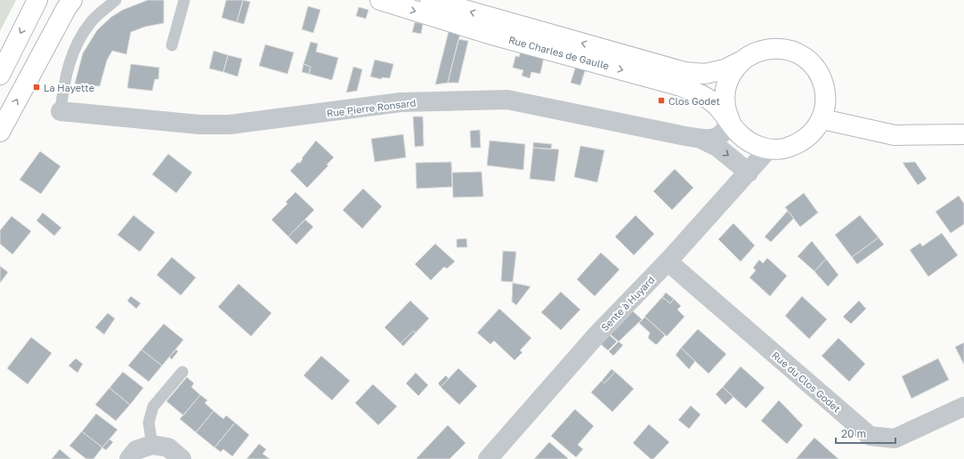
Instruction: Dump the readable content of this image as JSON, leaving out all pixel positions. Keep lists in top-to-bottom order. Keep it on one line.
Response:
{"streets":{"street":["Rue Charles de Gaulle","Rue Pierre Ronsard","Sente à Huyard","Rue du Clos Godet"]},"crossings":[["Rue Charles de Gaulle","Rue Pierre Ronsard"],["Rue Charles de Gaulle","Sente à Huyard"],["Rue Pierre Ronsard","Sente à Huyard"],["Sente à Huyard","Rue du Clos Godet"]],"places":{"transit":["La Hayette","Clos Godet"]},"scale_bar":"20 m"}
